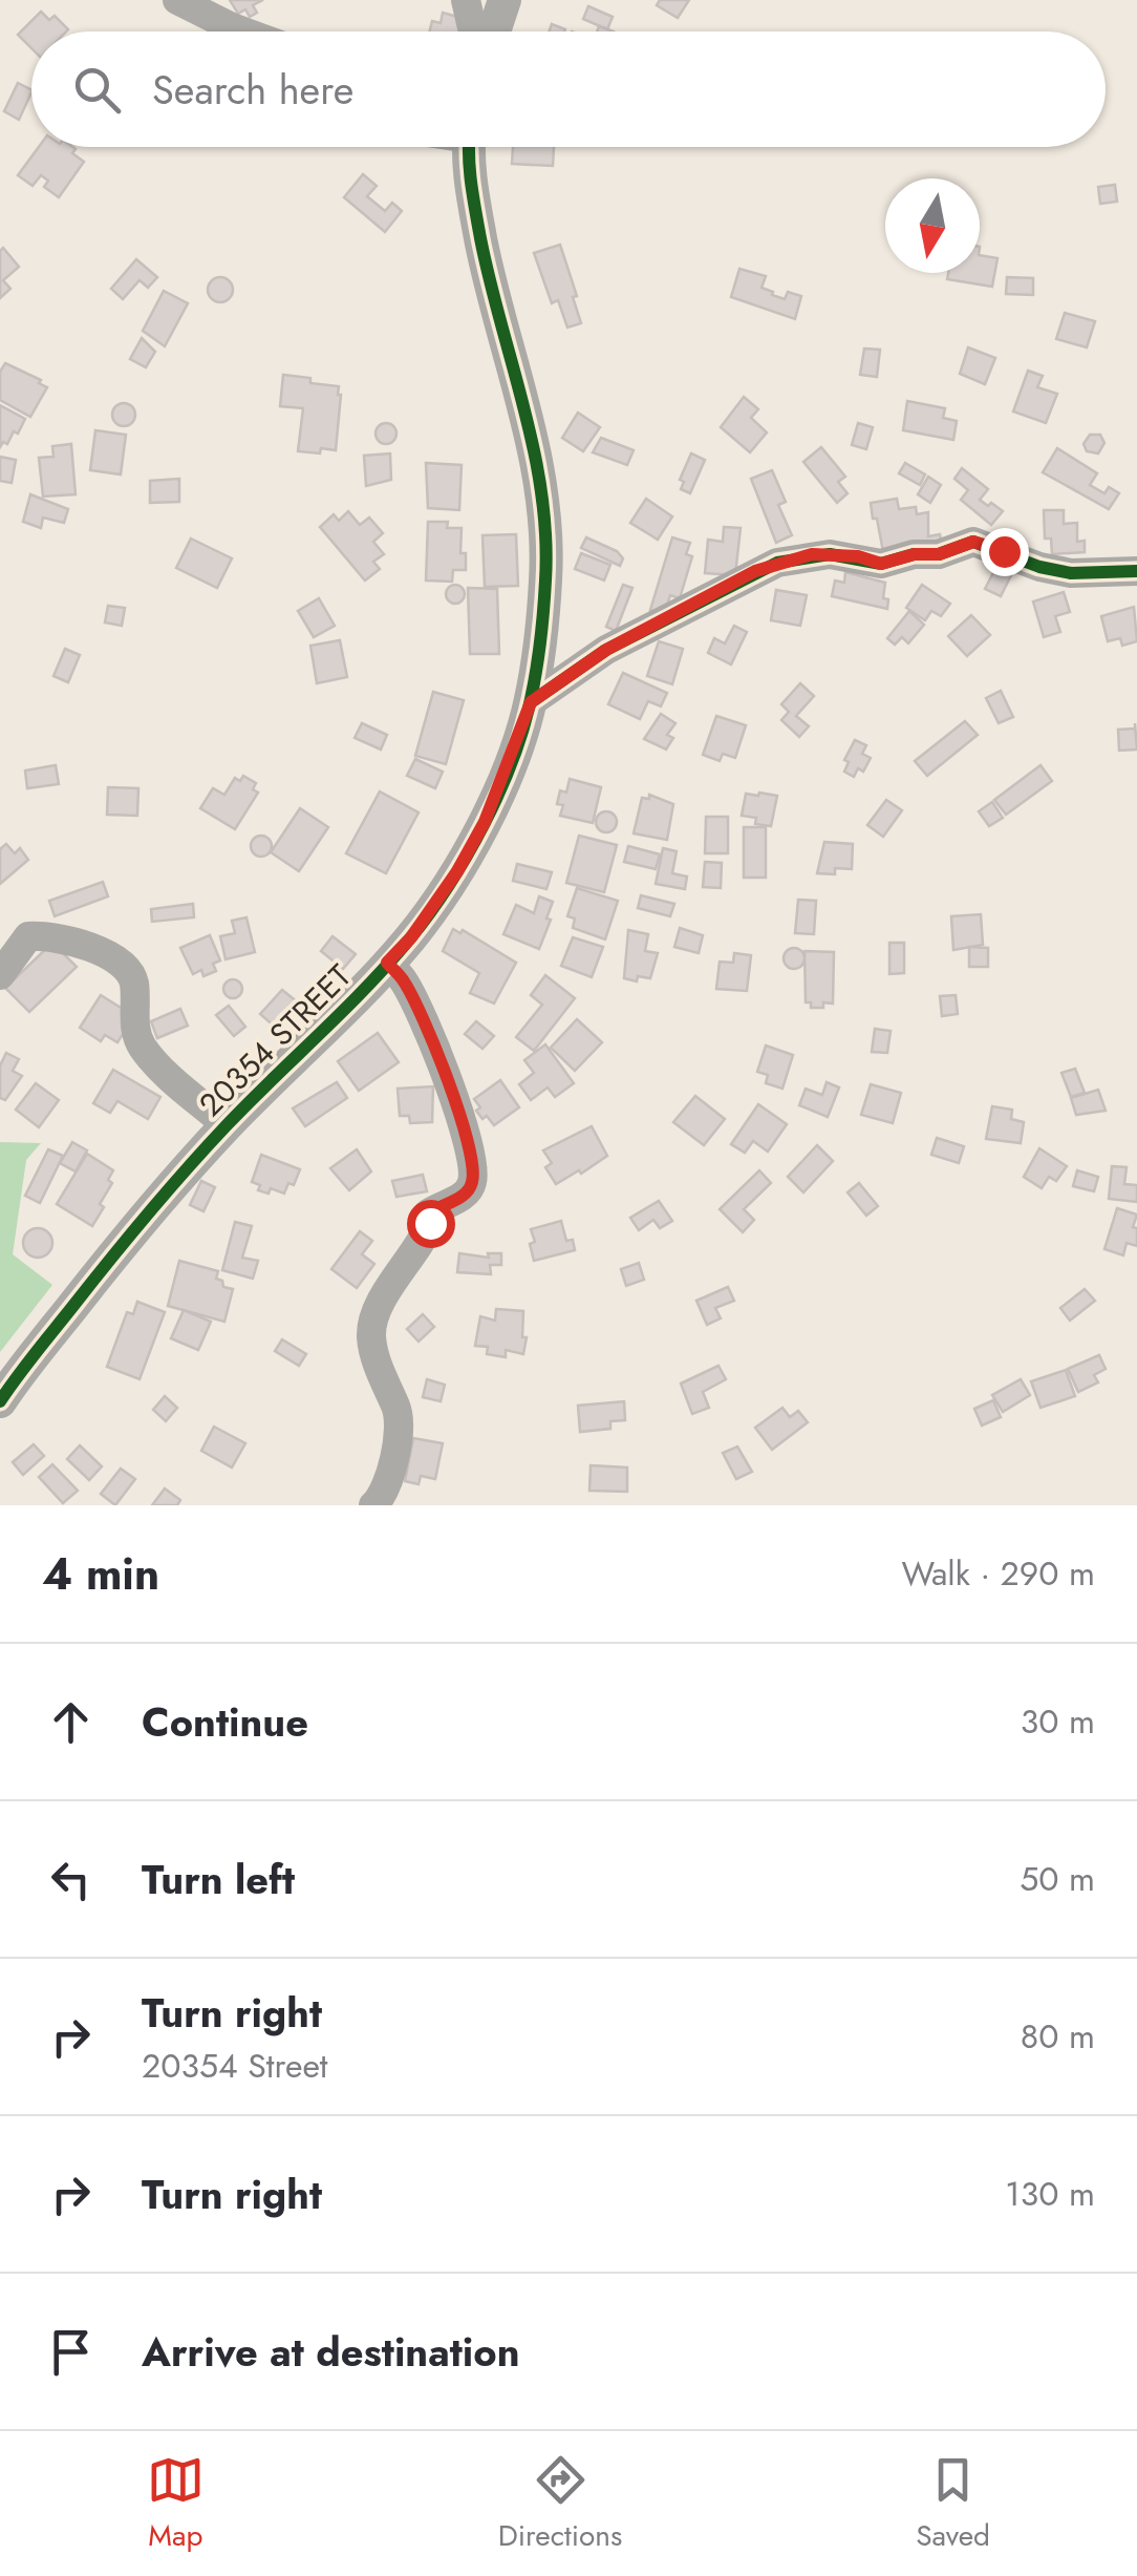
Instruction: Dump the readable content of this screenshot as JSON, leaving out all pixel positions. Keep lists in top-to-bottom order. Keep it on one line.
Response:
{"streets":{"street":["20354 STREET"]},"north":"bottom","page":{"search":"Search here","heading":["4 min","Walk · 290 m"],"list":[["Continue","30 m"],["Turn left","50 m"],["Turn right","20354 Street","80 m"],["Turn right","130 m"],"Arrive at destination"],"nav":["Map","Directions","Saved"]}}
